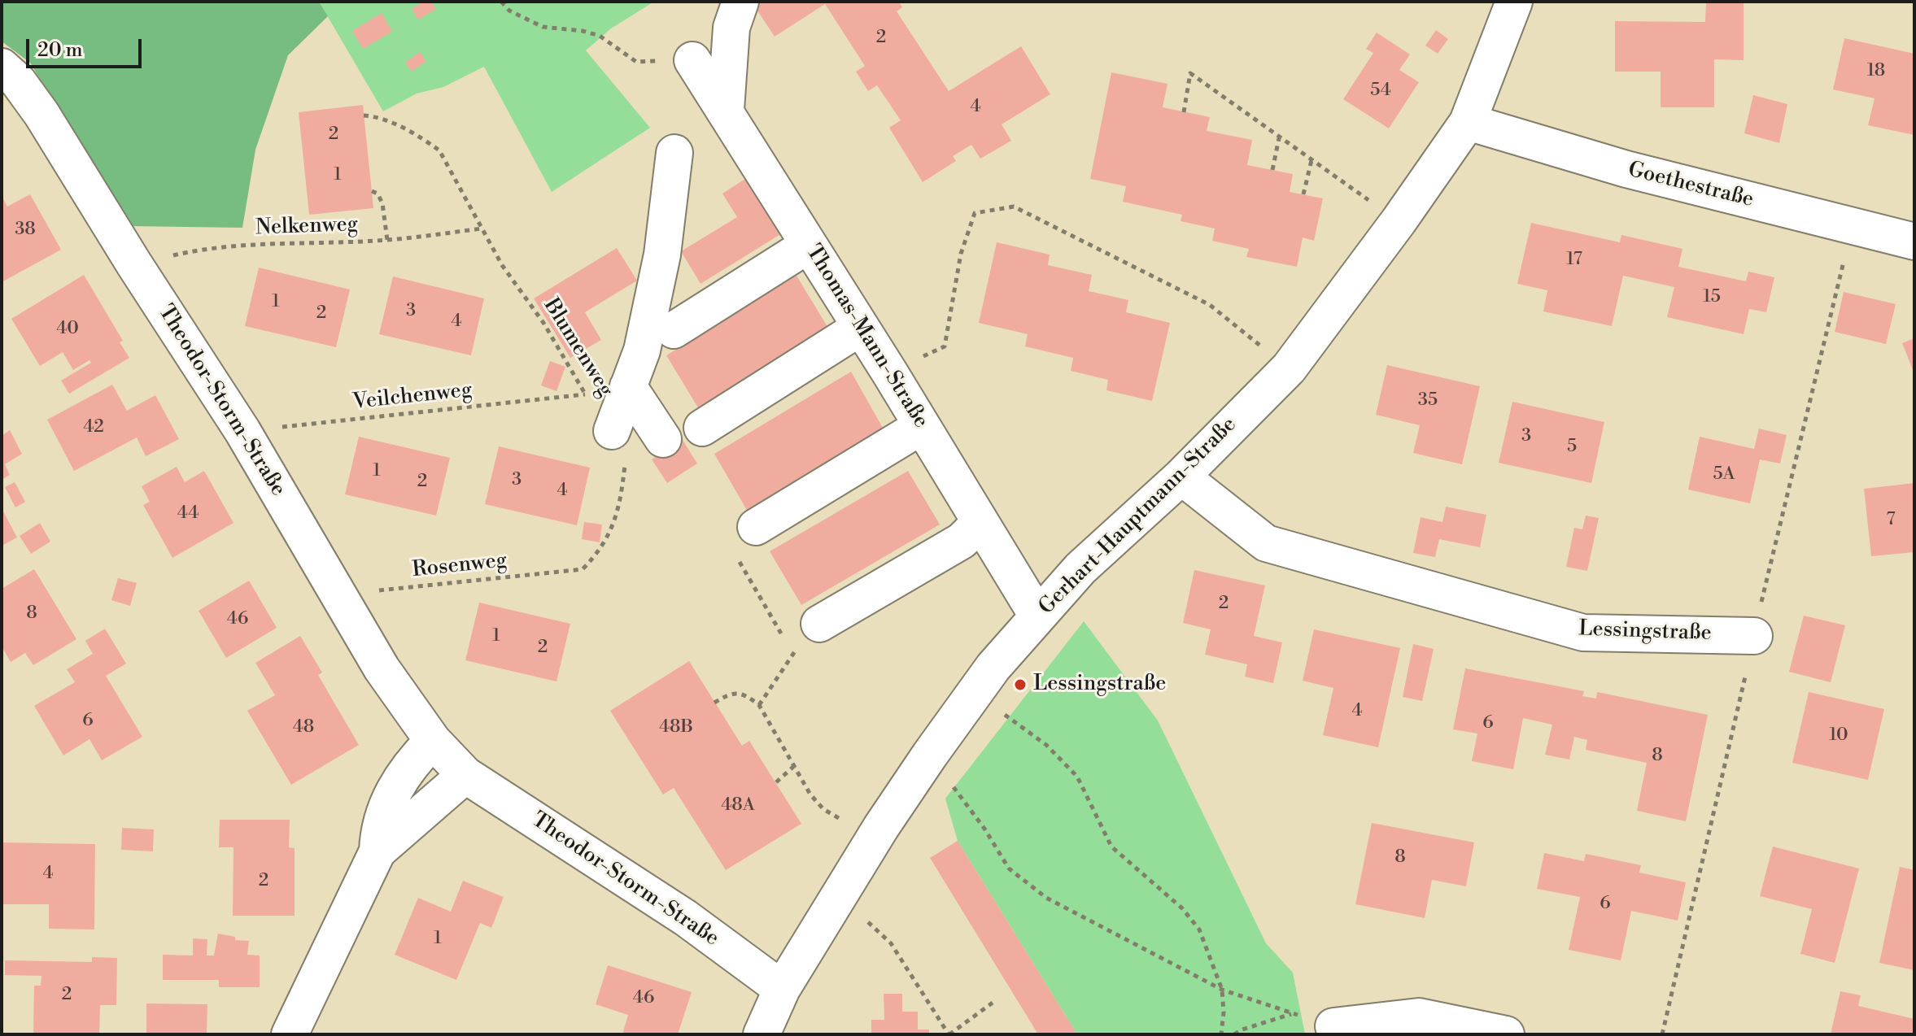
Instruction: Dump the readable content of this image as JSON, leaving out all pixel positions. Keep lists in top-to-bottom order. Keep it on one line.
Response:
{"streets":{"street":["Goethestraße","Thomas-Mann-Straße","Theodor-Storm-Straße","Gerhart-Hauptmann-Straße","Lessingstraße"],"path":["Nelkenweg","Blumenweg","Veilchenweg","Rosenweg"]},"crossings":[["Goethestraße","Gerhart-Hauptmann-Straße"],["Nelkenweg","Blumenweg"],["Nelkenweg","Theodor-Storm-Straße"],["Thomas-Mann-Straße","Gerhart-Hauptmann-Straße"],["Blumenweg","Veilchenweg"],["Blumenweg","Rosenweg"],["Veilchenweg","Theodor-Storm-Straße"],["Theodor-Storm-Straße","Gerhart-Hauptmann-Straße"],["Theodor-Storm-Straße","Rosenweg"],["Gerhart-Hauptmann-Straße","Lessingstraße"]],"places":["Lessingstraße"],"house_numbers":["2","18","54","4","2","1","38","17","15","1","3","2","4","40","35","42","3","5","1","5A","3","2","4","44","7","2","8","46","1","2","4","6","6","48","48B","10","8","48A","8","4","2","6","1","2","46"],"scale_bar":"20 m"}
